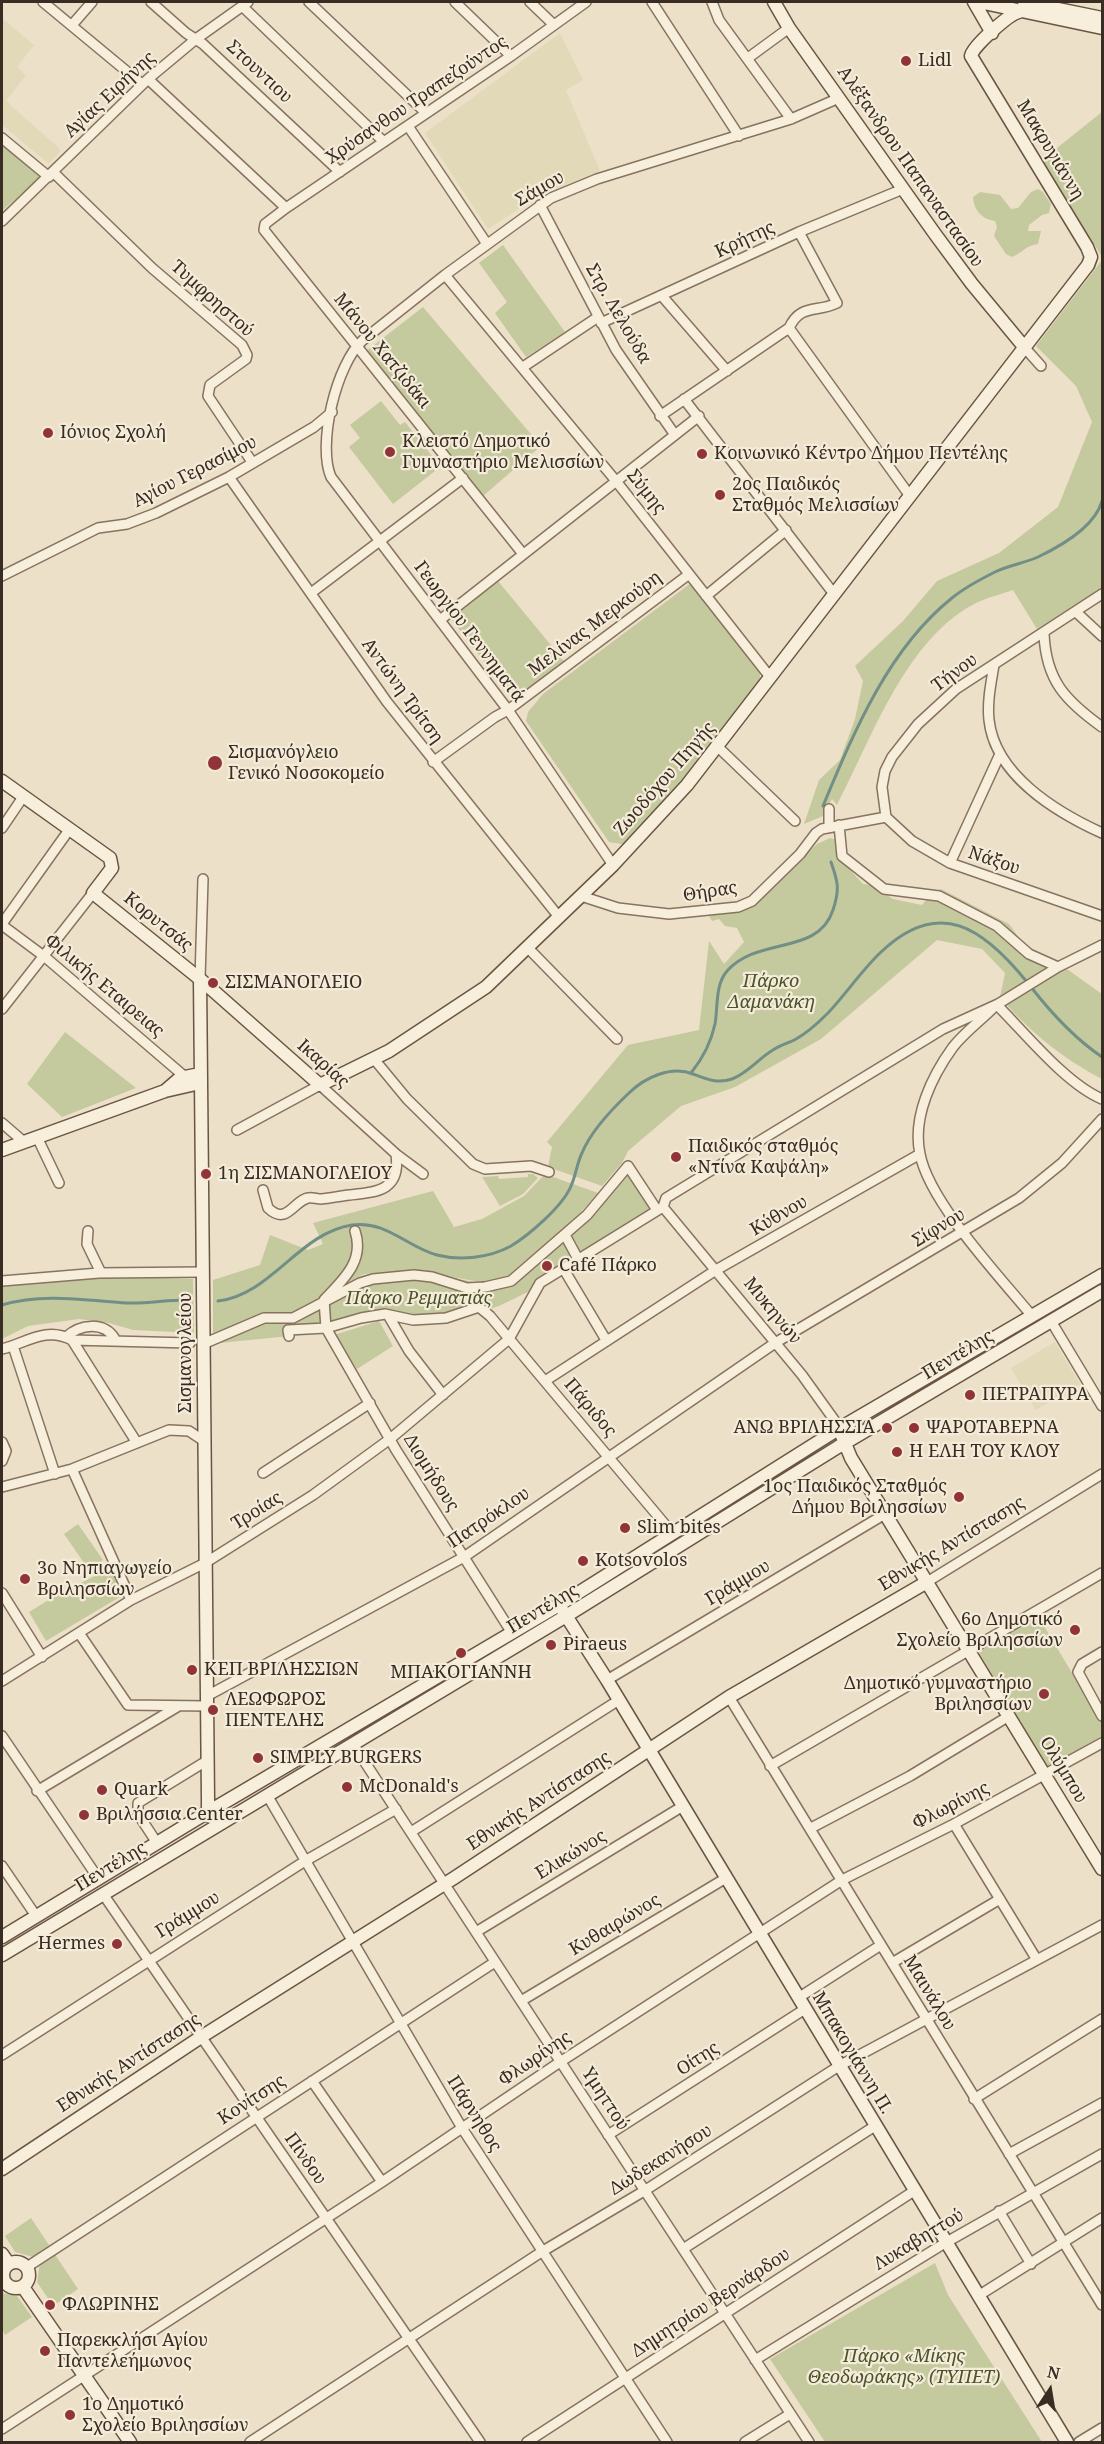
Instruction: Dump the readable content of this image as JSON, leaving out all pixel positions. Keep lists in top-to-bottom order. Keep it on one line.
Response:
{"streets":{"street":["Στουντιου","Αγίας Ειρήνης","Χρύσανθου Τραπεζούντος","Μακρυγιάννη","Αλέξανδρου Παπαναστασίου","Σάμου","Κρήτης","Τυμφρηστού","Στρ. Λελούδα","Μάνου Χατζιδάκι","Αγίου Γερασίμου","Σύμης","Μελίνας Μερκούρη","Γεωργίου Γεννηματά","Τήνου","Αντώνη Τρίτση","Ζωοδόχου Πηγής","Νάξου","Θήρας","Κορυτσάς","Φιλικής Εταιρειας","Ικαρίας","Κύθνου","Σίφνου","Μυκηνών","Σισμανογλείου","Πεντέλης","Πάριδος","Διομήδους","Τροίας","Πατρόκλου","Εθνικής Αντίστασης","Γράμμου","Ολύμπου","Φλωρίνης","Ελικώνος","Κυθαιρώνος","Μαινάλου","Μπακογιάννη Π.","Οίτης","Υμηττού","Κονίτσης","Πάρνηθος","Πίνδου","Δωδεκανήσου","Λυκαβηττού","Δημητρίου Βερνάρδου"]},"crossings":[["Στουντιου","Αγίας Ειρήνης"],["Στουντιου","Χρύσανθου Τραπεζούντος"],["Αγίας Ειρήνης","Τυμφρηστού"],["Χρύσανθου Τραπεζούντος","Μάνου Χατζιδάκι"],["Μακρυγιάννη","Αλέξανδρου Παπαναστασίου"],["Μακρυγιάννη","Ζωοδόχου Πηγής"],["Αλέξανδρου Παπαναστασίου","Σάμου"],["Αλέξανδρου Παπαναστασίου","Κρήτης"],["Αλέξανδρου Παπαναστασίου","Ζωοδόχου Πηγής"],["Σάμου","Στρ. Λελούδα"],["Σάμου","Μάνου Χατζιδάκι"],["Σάμου","Αγίου Γερασίμου"],["Σάμου","Σύμης"],["Σάμου","Γεωργίου Γεννηματά"],["Κρήτης","Στρ. Λελούδα"],["Κρήτης","Σύμης"],["Τυμφρηστού","Αγίου Γερασίμου"],["Αγίου Γερασίμου","Γεωργίου Γεννηματά"],["Αγίου Γερασίμου","Αντώνη Τρίτση"],["Σύμης","Μελίνας Μερκούρη"],["Σύμης","Ζωοδόχου Πηγής"],["Μελίνας Μερκούρη","Γεωργίου Γεννηματά"],["Μελίνας Μερκούρη","Αντώνη Τρίτση"],["Γεωργίου Γεννηματά","Ζωοδόχου Πηγής"],["Τήνου","Νάξου"],["Τήνου","Θήρας"],["Αντώνη Τρίτση","Ζωοδόχου Πηγής"],["Ζωοδόχου Πηγής","Θήρας"],["Ζωοδόχου Πηγής","Ικαρίας"],["Νάξου","Θήρας"],["Κορυτσάς","Ικαρίας"],["Κορυτσάς","Σισμανογλείου"],["Ικαρίας","Σισμανογλείου"],["Κύθνου","Μυκηνών"],["Κύθνου","Πάριδος"],["Σίφνου","Μυκηνών"],["Σίφνου","Πατρόκλου"],["Μυκηνών","Πεντέλης"],["Μυκηνών","Πατρόκλου"],["Μυκηνών","Ολύμπου"],["Σισμανογλείου","Πεντέλης"],["Σισμανογλείου","Τροίας"],["Σισμανογλείου","Πατρόκλου"],["Πεντέλης","Πάριδος"],["Πεντέλης","Διομήδους"],["Πεντέλης","Ολύμπου"],["Πεντέλης","Μπακογιάννη Π."],["Πεντέλης","Υμηττού"],["Πεντέλης","Πάρνηθος"],["Πεντέλης","Πίνδου"],["Πάριδος","Τροίας"],["Πάριδος","Πατρόκλου"],["Διομήδους","Τροίας"],["Διομήδους","Πατρόκλου"],["Εθνικής Αντίστασης","Ολύμπου"],["Εθνικής Αντίστασης","Μαινάλου"],["Εθνικής Αντίστασης","Μπακογιάννη Π."],["Εθνικής Αντίστασης","Υμηττού"],["Εθνικής Αντίστασης","Πάρνηθος"],["Εθνικής Αντίστασης","Πίνδου"],["Γράμμου","Ολύμπου"],["Γράμμου","Μπακογιάννη Π."],["Γράμμου","Υμηττού"],["Γράμμου","Πάρνηθος"],["Γράμμου","Πίνδου"],["Ολύμπου","Φλωρίνης"],["Φλωρίνης","Μαινάλου"],["Φλωρίνης","Μπακογιάννη Π."],["Φλωρίνης","Υμηττού"],["Φλωρίνης","Πάρνηθος"],["Φλωρίνης","Πίνδου"],["Ελικώνος","Μπακογιάννη Π."],["Ελικώνος","Υμηττού"],["Κυθαιρώνος","Μπακογιάννη Π."],["Κυθαιρώνος","Υμηττού"],["Μαινάλου","Δωδεκανήσου"],["Μαινάλου","Λυκαβηττού"],["Μπακογιάννη Π.","Οίτης"],["Μπακογιάννη Π.","Δωδεκανήσου"],["Μπακογιάννη Π.","Λυκαβηττού"],["Μπακογιάννη Π.","Δημητρίου Βερνάρδου"],["Οίτης","Υμηττού"],["Υμηττού","Κονίτσης"],["Υμηττού","Δωδεκανήσου"],["Υμηττού","Λυκαβηττού"],["Υμηττού","Δημητρίου Βερνάρδου"],["Κονίτσης","Πάρνηθος"],["Κονίτσης","Πίνδου"],["Πάρνηθος","Δωδεκανήσου"],["Πάρνηθος","Δημητρίου Βερνάρδου"],["Πίνδου","Δωδεκανήσου"]],"parks":["Πάρκο Δαμανάκη","Πάρκο Ρεμματιάς","Πάρκο «Μίκης Θεοδωράκης» (ΤΥΠΕΤ)"],"places":["Lidl","Ιόνιος Σχολή","Κλειστό Δημοτικό Γυμναστήριο Μελισσίων","Κοινωνικό Κέντρο Δήμου Πεντέλης","2ος Παιδικός Σταθμός Μελισσίων","Σισμανόγλειο Γενικό Νοσοκομείο","ΣΙΣΜΑΝΟΓΛΕΙΟ","Παιδικός σταθμός «Ντίνα Καψάλη»","1η ΣΙΣΜΑΝΟΓΛΕΙΟΥ","Café Πάρκο","ΠΕΤΡΑΠΥΡΑ","ΑΝΩ ΒΡΙΛΗΣΣΙΑ","ΨΑΡΟΤΑΒΕΡΝΑ","Η ΕΛΗ ΤΟΥ ΚΛΟΥ","1ος Παιδικός Σταθμός Δήμου Βριλησσίων","Slim bites","Kotsovolos","3ο Νηπιαγωγείο Βριλησσίων","6ο Δημοτικό Σχολείο Βριλησσίων","Piraeus","ΜΠΑΚΟΓΙΑΝΝΗ","ΚΕΠ ΒΡΙΛΗΣΣΙΩΝ","Δημοτικό γυμναστήριο Βριλησσίων","ΛΕΩΦΩΡΟΣ ΠΕΝΤΕΛΗΣ","SIMPLY BURGERS","McDonald's","Quark","Βριλήσσια Center","Hermes","ΦΛΩΡΙΝΗΣ","Παρεκκλήσι Αγίου Παντελεήμωνος","1ο Δημοτικό Σχολείο Βριλησσίων"],"north":"top"}
